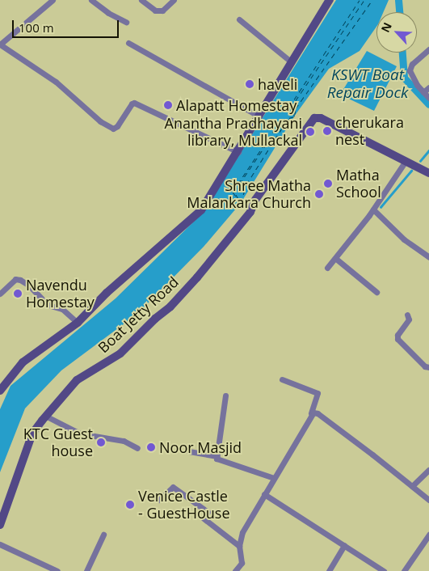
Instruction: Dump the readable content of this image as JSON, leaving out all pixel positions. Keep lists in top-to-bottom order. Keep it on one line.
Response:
{"streets":{"main road":["Boat Jetty Road"]},"water":["KSWT Boat Repair Dock"],"places":["haveli","Alapatt Homestay","cherukara nest","Anantha Pradhayani library, Mullackal","Matha School","Shree Matha Malankara Church","Navendu Homestay","KTC Guest house","Noor Masjid","Venice Castle - GuestHouse"],"scale_bar":"100 m","north":"top left"}
